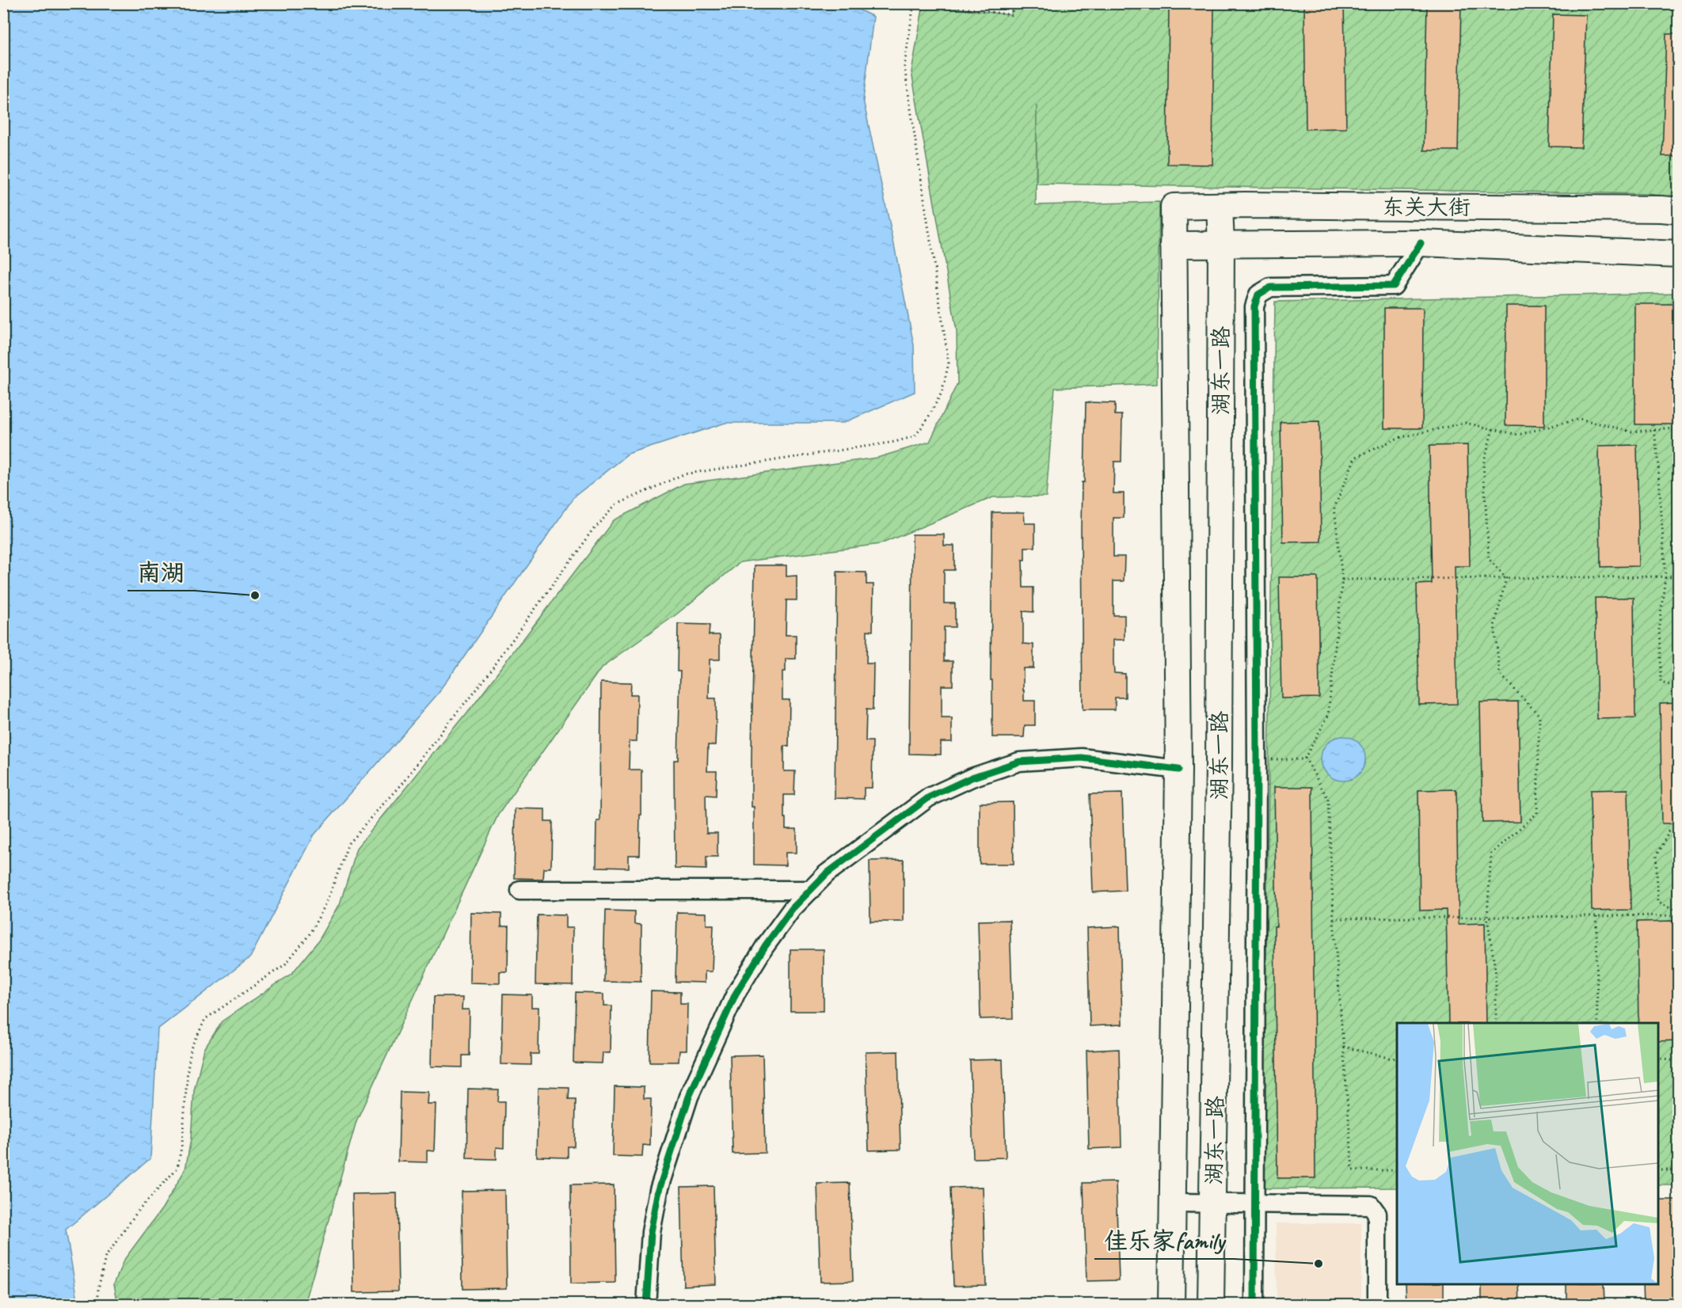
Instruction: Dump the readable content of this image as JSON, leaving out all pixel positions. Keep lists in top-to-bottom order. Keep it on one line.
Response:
{"streets":{"main road":["东关大街","湖东一路"]},"crossings":[["东关大街","湖东一路"]],"places":["南湖","佳乐家family"]}
